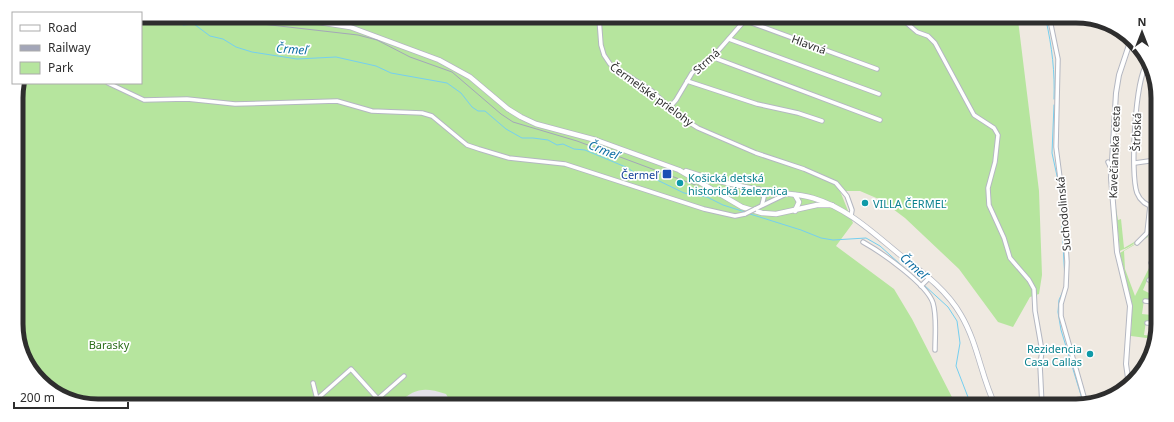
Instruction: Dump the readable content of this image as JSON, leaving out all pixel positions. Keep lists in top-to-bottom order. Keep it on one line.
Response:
{"streets":{"street":["Hlavná","Strmá","Čermeľské prielohy","Štrbská","Kavečianska cesta","Suchodolinská"]},"crossings":[["Strmá","Čermeľské prielohy"]],"water":["Črmeľ"],"parks":["Barasky"],"places":{"transit":["Čermeľ"],"other":["Košická detská historická železnica","VILLA ČERMEĽ","Rezidencia Casa Callas"]},"legend":["Road","Railway","Park"],"scale_bar":"200 m","north":"top"}
